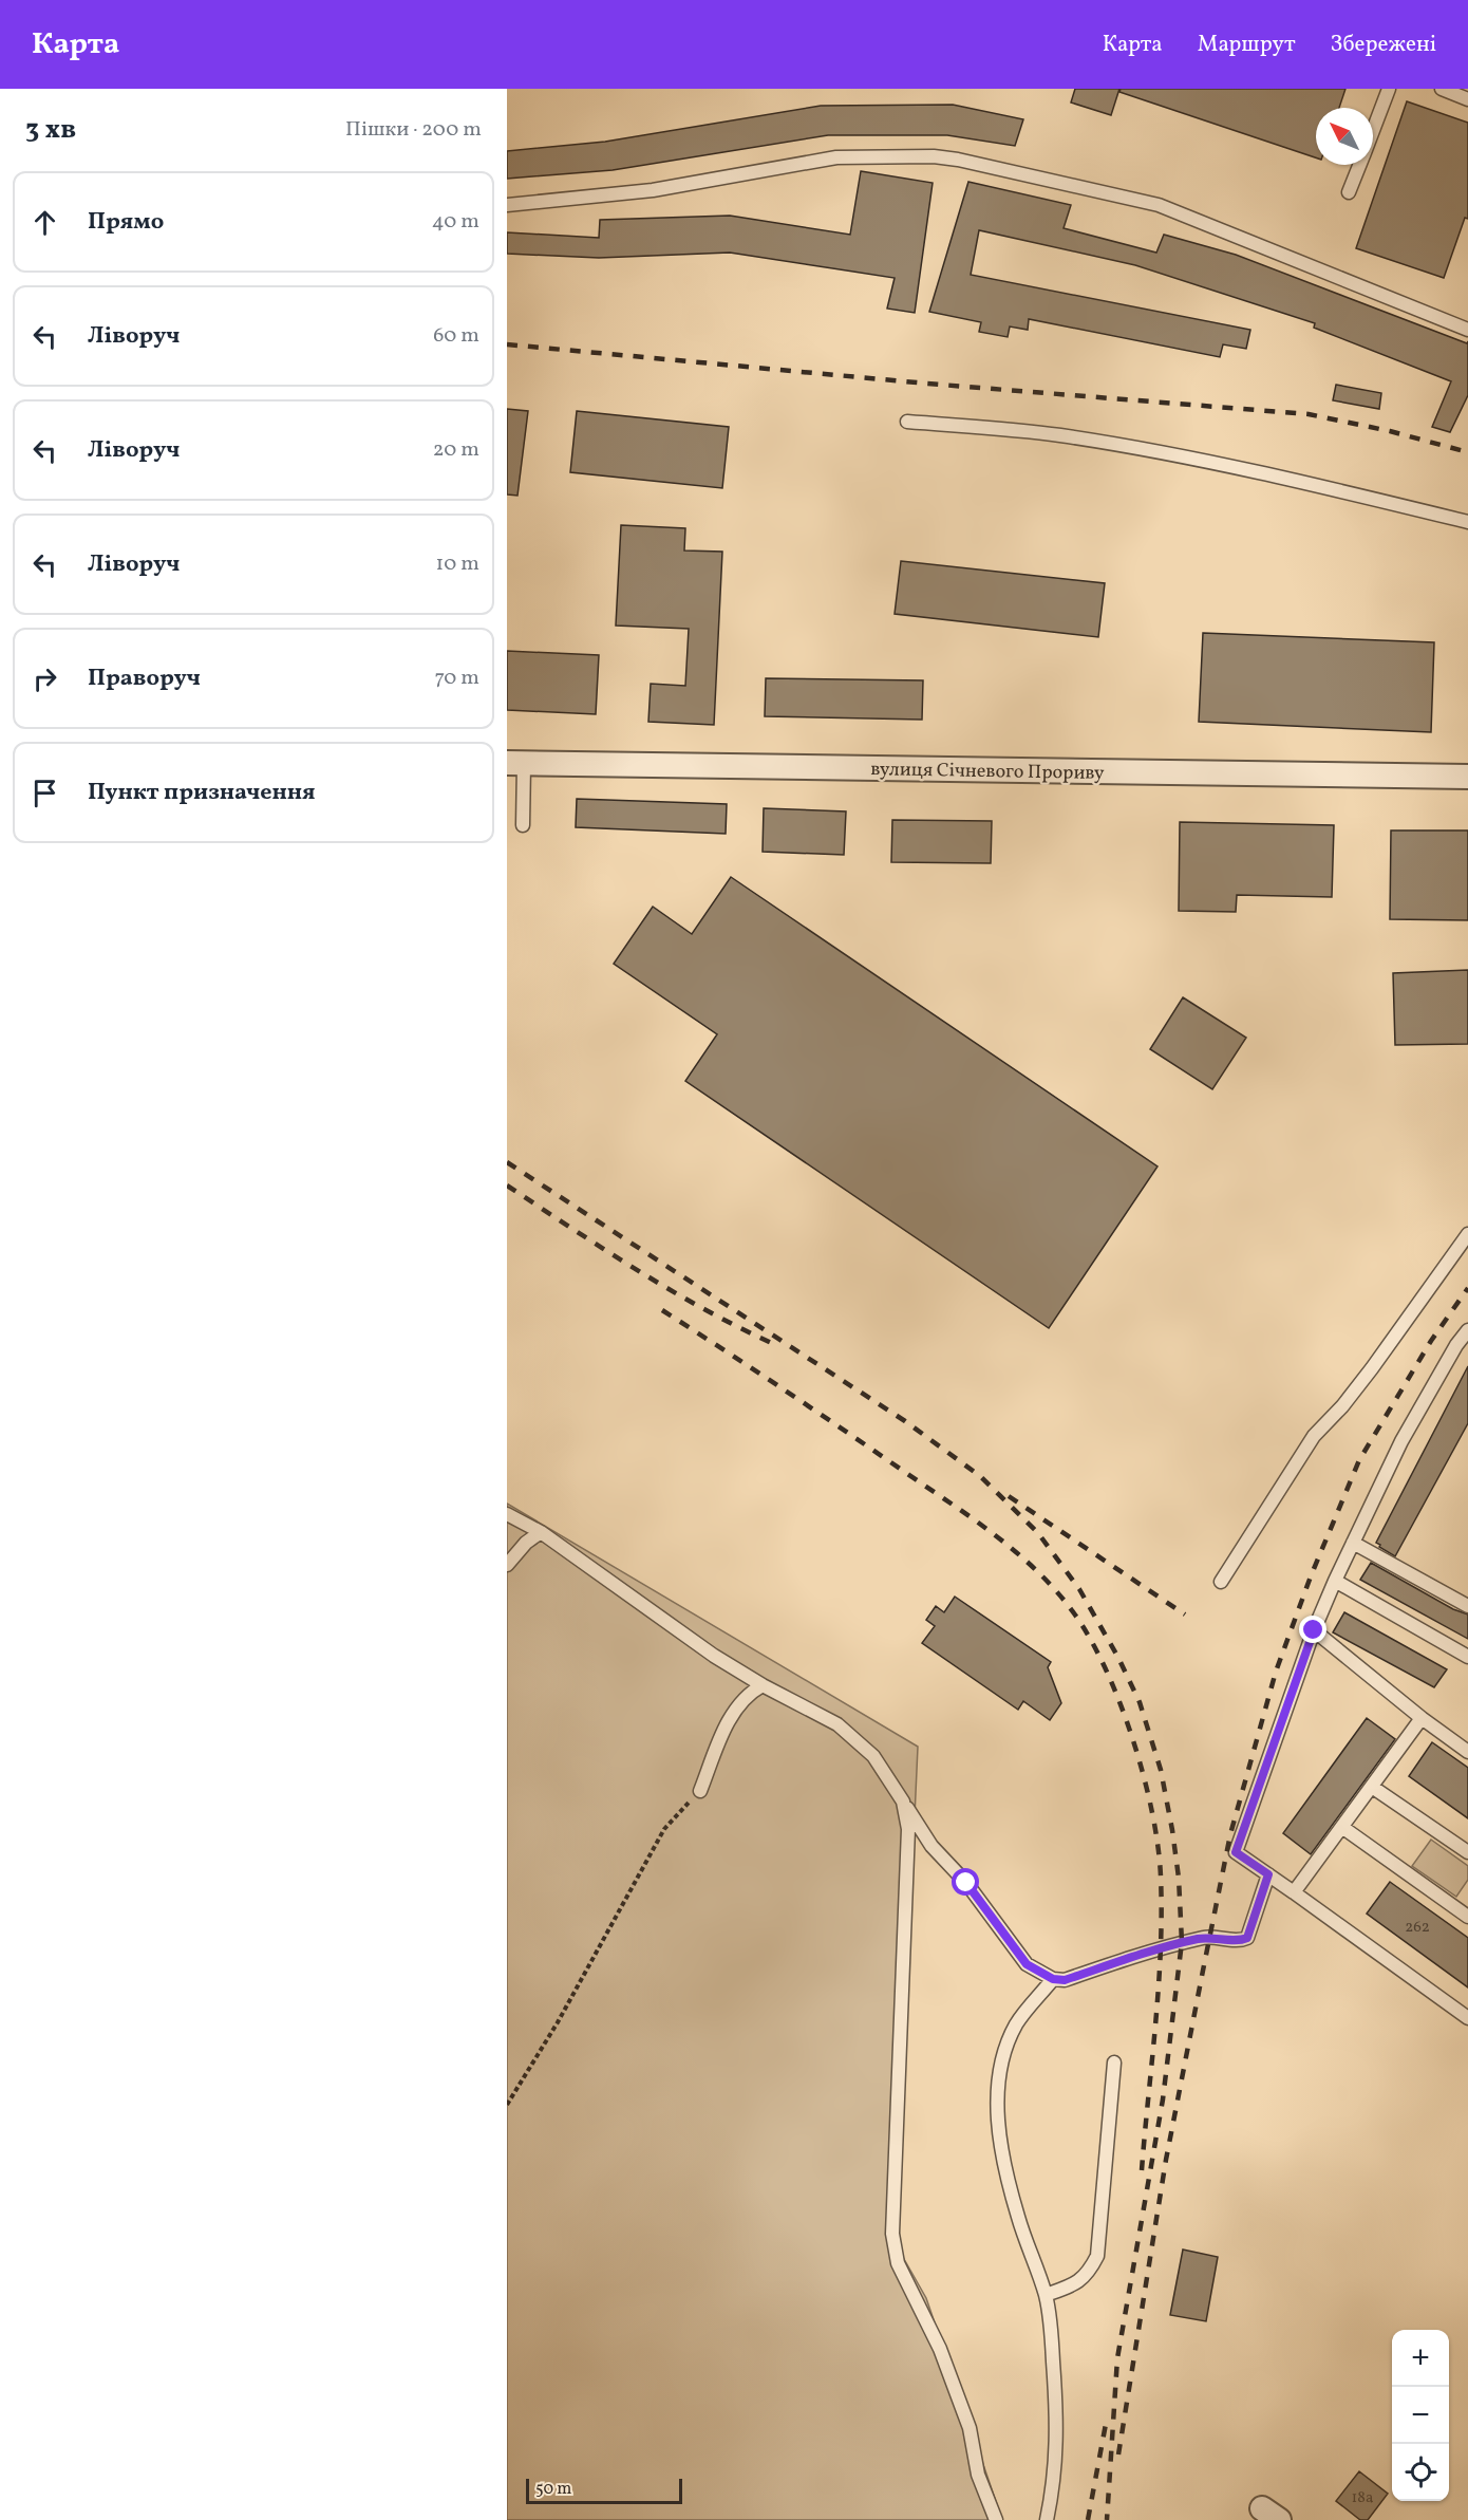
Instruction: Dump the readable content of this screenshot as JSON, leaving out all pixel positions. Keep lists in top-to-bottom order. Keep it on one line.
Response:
{"streets":{"street":["вулиця Січневого Прориву"]},"house_numbers":["262","18а"],"scale_bar":"50 m","north":"top left","page":{"header":"Карта","nav":["Карта","Маршрут","Збережені"],"heading":["3 хв","Пішки · 200 m"],"list":[["Прямо","40 m"],["Ліворуч","60 m"],["Ліворуч","20 m"],["Ліворуч","10 m"],["Праворуч","70 m"],"Пункт призначення"],"map_buttons":["+","−"],"scale":"50 m"}}
